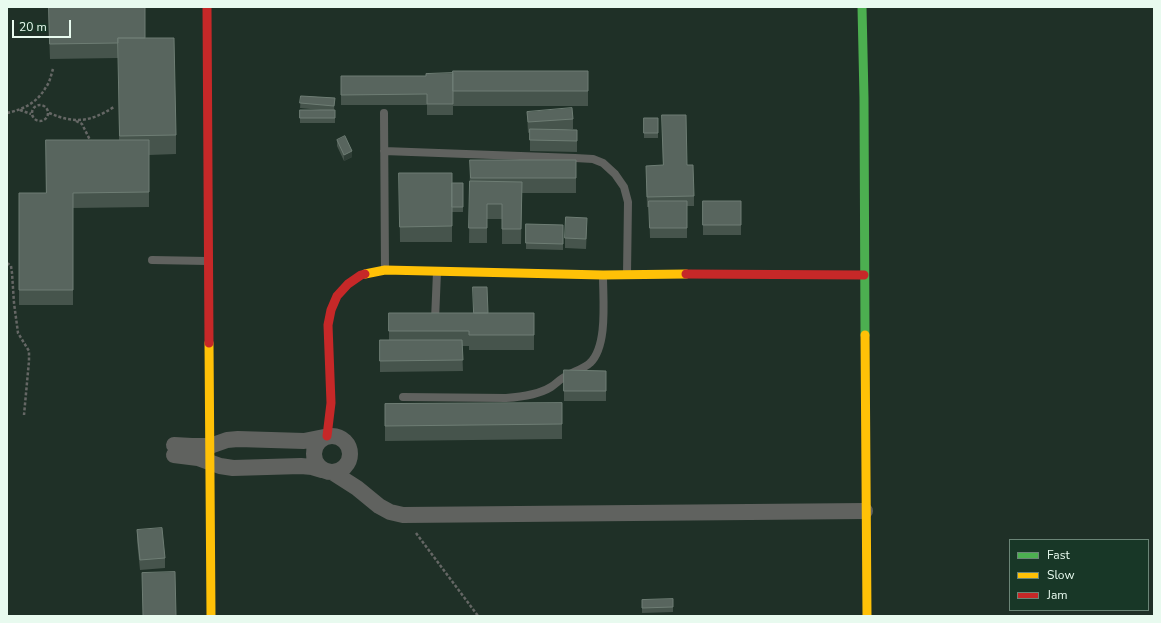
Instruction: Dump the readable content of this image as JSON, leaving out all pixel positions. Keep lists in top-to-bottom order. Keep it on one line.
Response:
{"legend":["Fast","Slow","Jam"],"scale_bar":"20 m"}
